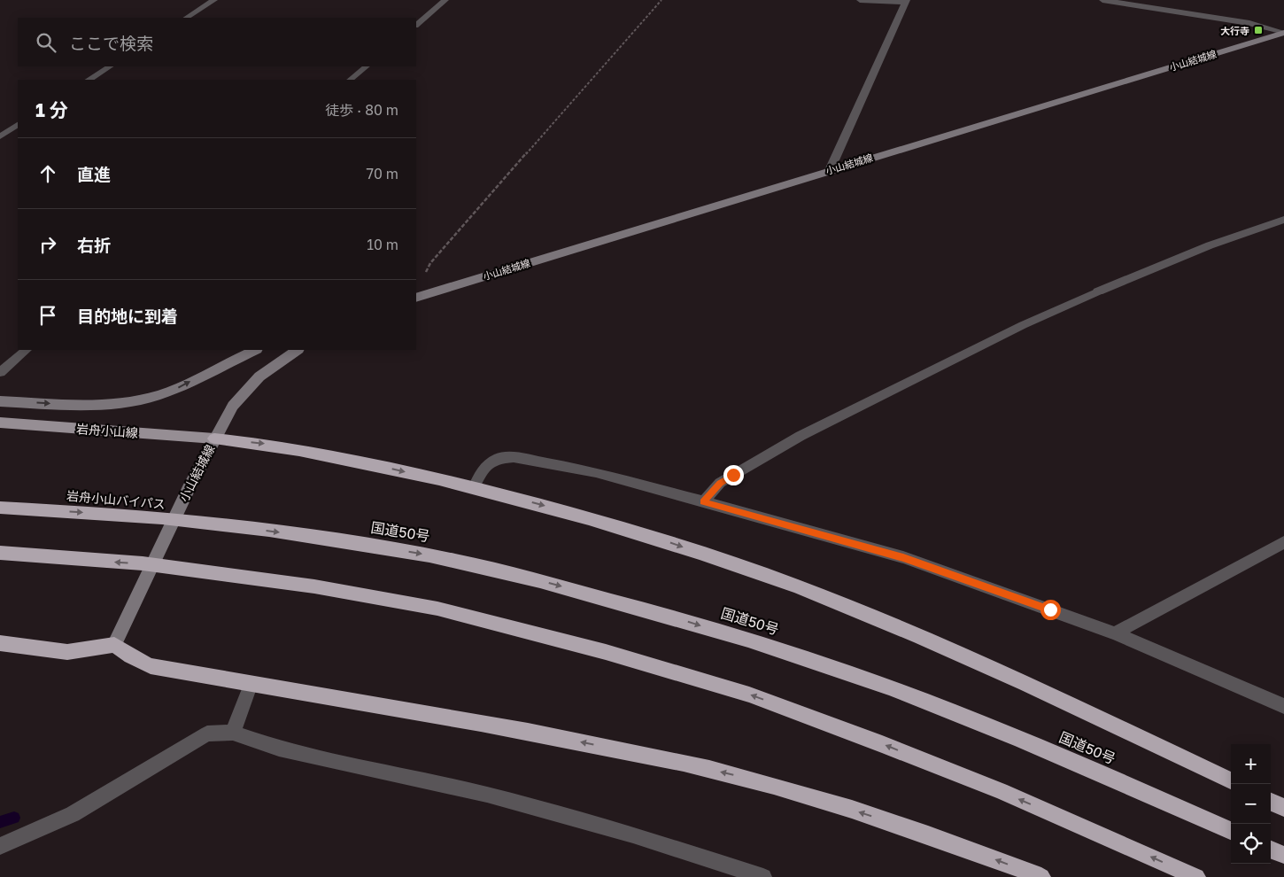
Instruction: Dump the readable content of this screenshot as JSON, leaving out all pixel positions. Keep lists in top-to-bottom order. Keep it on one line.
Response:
{"streets":{"highway":["岩舟小山バイパス","国道50号"],"main road":["小山結城線","岩舟小山線"]},"crossings":[["小山結城線","岩舟小山線"],["岩舟小山バイパス","国道50号"]],"places":{"transit":["大行寺"]},"page":{"search":"ここで検索","heading":["1 分","徒歩 · 80 m"],"list":[["直進","70 m"],["右折","10 m"],"目的地に到着"],"map_buttons":["+","−"]}}
